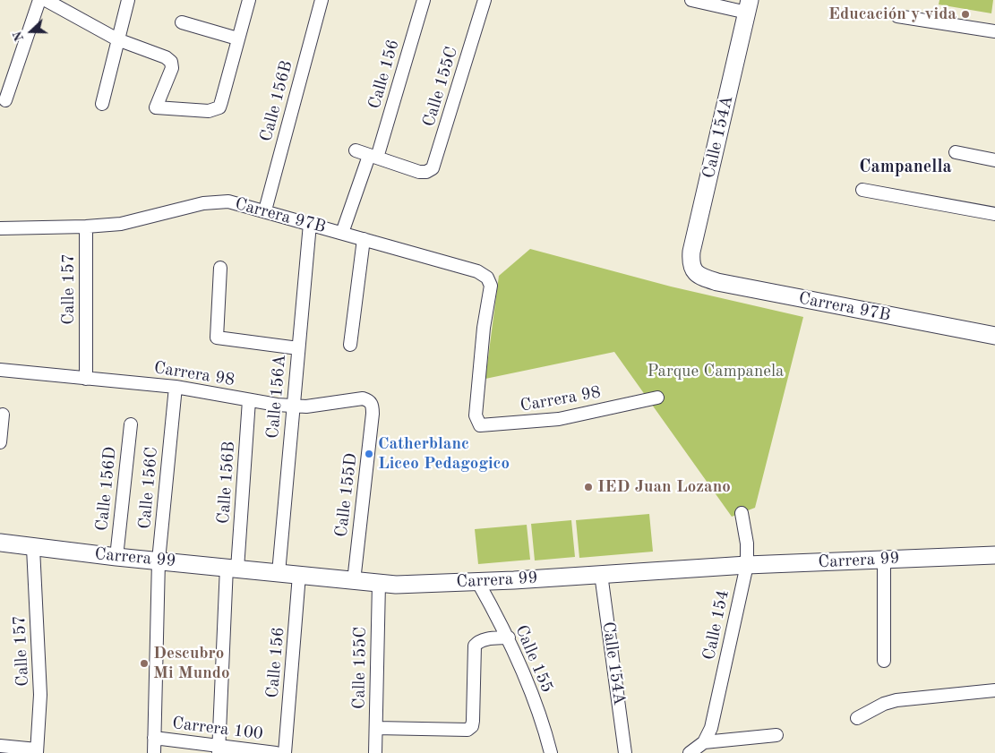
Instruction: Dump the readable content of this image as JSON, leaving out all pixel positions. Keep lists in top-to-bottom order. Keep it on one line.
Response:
{"streets":{"street":["Calle 156","Calle 155C","Calle 156B","Calle 154A","Carrera 97B","Calle 157","Carrera 98","Calle 156A","Calle 156C","Calle 156D","Calle 155D","Carrera 99","Calle 154","Calle 155","Carrera 100"]},"crossings":[["Calle 156","Calle 155C"],["Calle 156","Carrera 97B"],["Calle 156","Carrera 99"],["Calle 155C","Carrera 99"],["Calle 156B","Carrera 97B"],["Calle 156B","Carrera 98"],["Calle 156B","Carrera 99"],["Calle 156B","Carrera 100"],["Calle 154A","Carrera 97B"],["Calle 154A","Carrera 99"],["Carrera 97B","Calle 157"],["Carrera 97B","Carrera 98"],["Carrera 97B","Calle 156A"],["Calle 157","Carrera 98"],["Calle 157","Carrera 99"],["Carrera 98","Calle 156A"],["Carrera 98","Calle 156C"],["Carrera 98","Calle 155D"],["Calle 156A","Carrera 99"],["Calle 156C","Carrera 99"],["Calle 156C","Carrera 100"],["Calle 156D","Carrera 99"],["Calle 155D","Carrera 99"],["Carrera 99","Calle 154"],["Carrera 99","Calle 155"]],"districts":["Campanella"],"parks":["Parque Campanela"],"places":["Educación y vida","Catherblanc Liceo Pedagogico","IED Juan Lozano","Descubro Mi Mundo"],"north":"left"}
